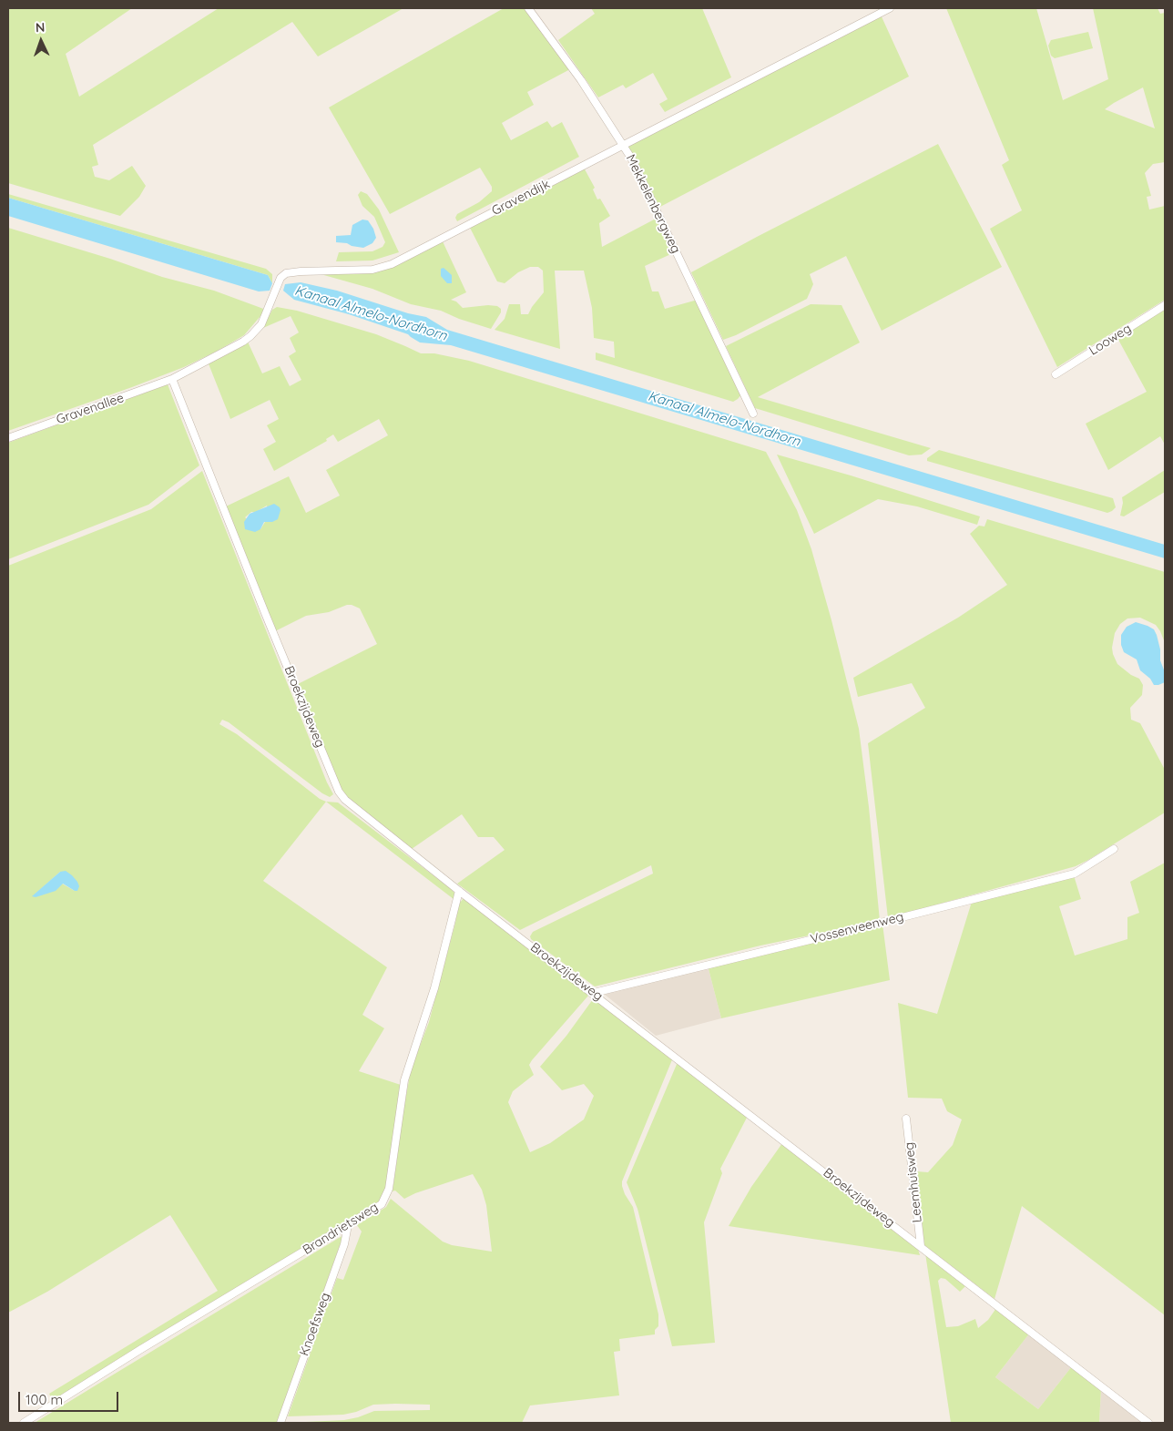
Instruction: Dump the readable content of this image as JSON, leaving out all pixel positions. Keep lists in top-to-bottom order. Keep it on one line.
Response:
{"streets":{"street":["Gravendijk","Mekkelenbergweg","Looweg","Gravenallee","Broekzijdeweg","Vossenveenweg","Leemhuisweg","Brandrietsweg","Knoefsweg"]},"crossings":[["Gravendijk","Mekkelenbergweg"],["Gravendijk","Gravenallee"],["Gravendijk","Broekzijdeweg"],["Gravenallee","Broekzijdeweg"],["Broekzijdeweg","Vossenveenweg"],["Broekzijdeweg","Leemhuisweg"],["Broekzijdeweg","Brandrietsweg"],["Brandrietsweg","Knoefsweg"]],"water":["Kanaal Almelo-Nordhorn"],"scale_bar":"100 m","north":"top"}
